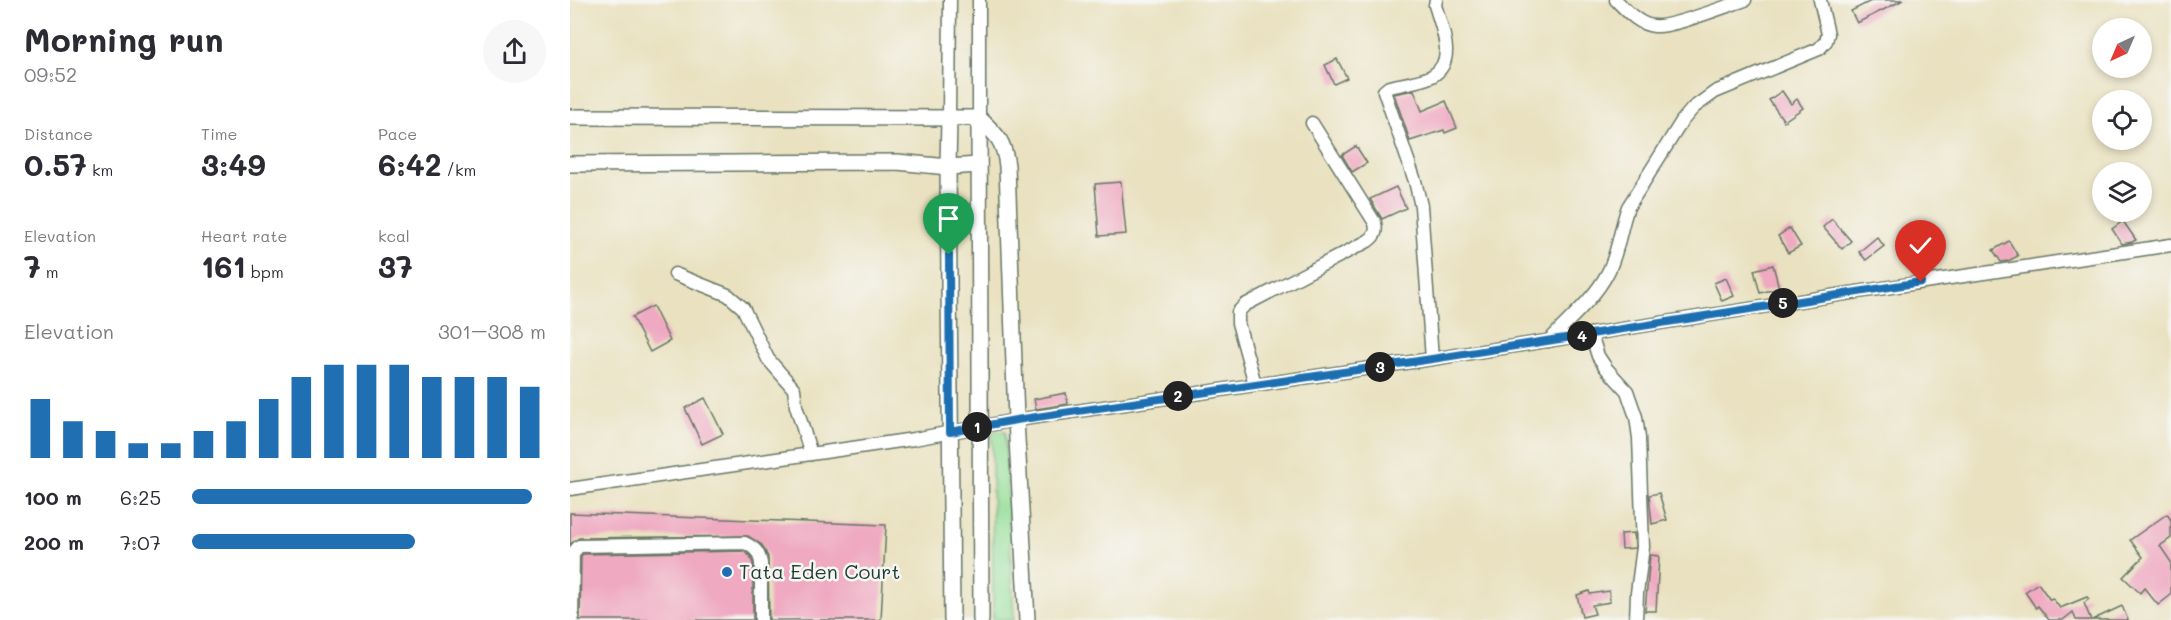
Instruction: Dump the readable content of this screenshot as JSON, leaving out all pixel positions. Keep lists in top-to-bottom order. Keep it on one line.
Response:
{"places":["Tata Eden Court"],"north":"bottom left","page":{"heading":["Morning run","09:52"],"stats":[["Distance","0.57 km"],["Time","3:49"],["Pace","6:42 /km"],["Elevation","7 m"],["Heart rate","161 bpm"],["kcal","37"]],"pins":["5","4","3","2","1"],"chart":["Elevation","301–308 m"],"list":[{"name":"100 m","note":"6:25"},{"name":"200 m","note":"7:07"}]}}
